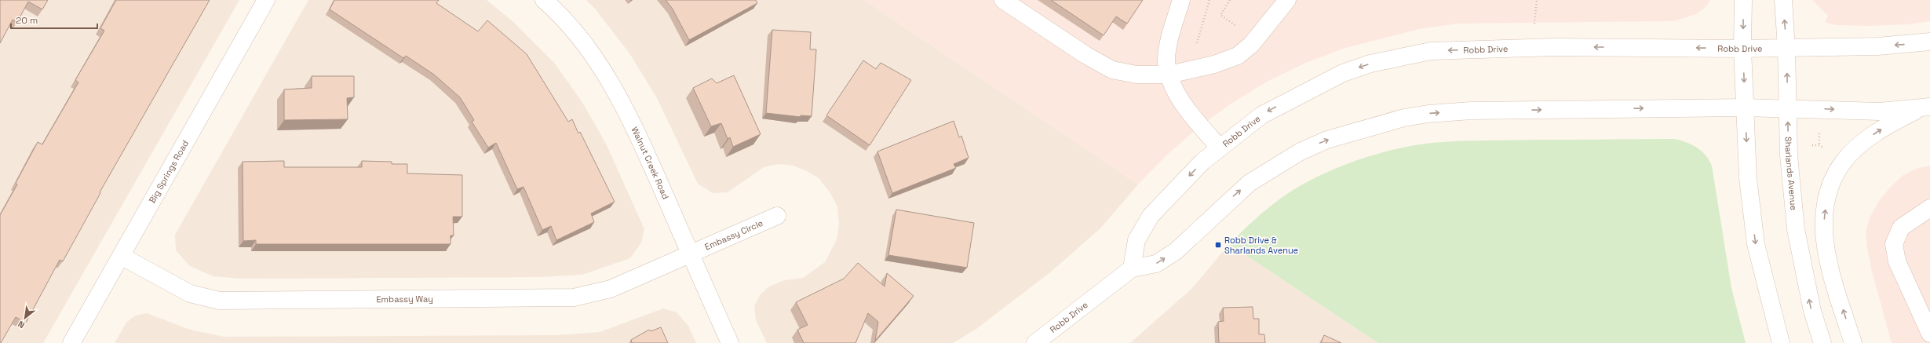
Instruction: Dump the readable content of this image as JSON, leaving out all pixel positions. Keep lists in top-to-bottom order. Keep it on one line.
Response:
{"streets":{"main road":["Robb Drive","Walnut Creek Road","Big Springs Road","Sharlands Avenue","Embassy Circle","Embassy Way"]},"crossings":[["Robb Drive","Sharlands Avenue"],["Walnut Creek Road","Embassy Circle"],["Walnut Creek Road","Embassy Way"],["Big Springs Road","Embassy Way"],["Embassy Circle","Embassy Way"]],"places":{"transit":["Robb Drive & Sharlands Avenue"]},"scale_bar":"20 m","north":"bottom left"}
